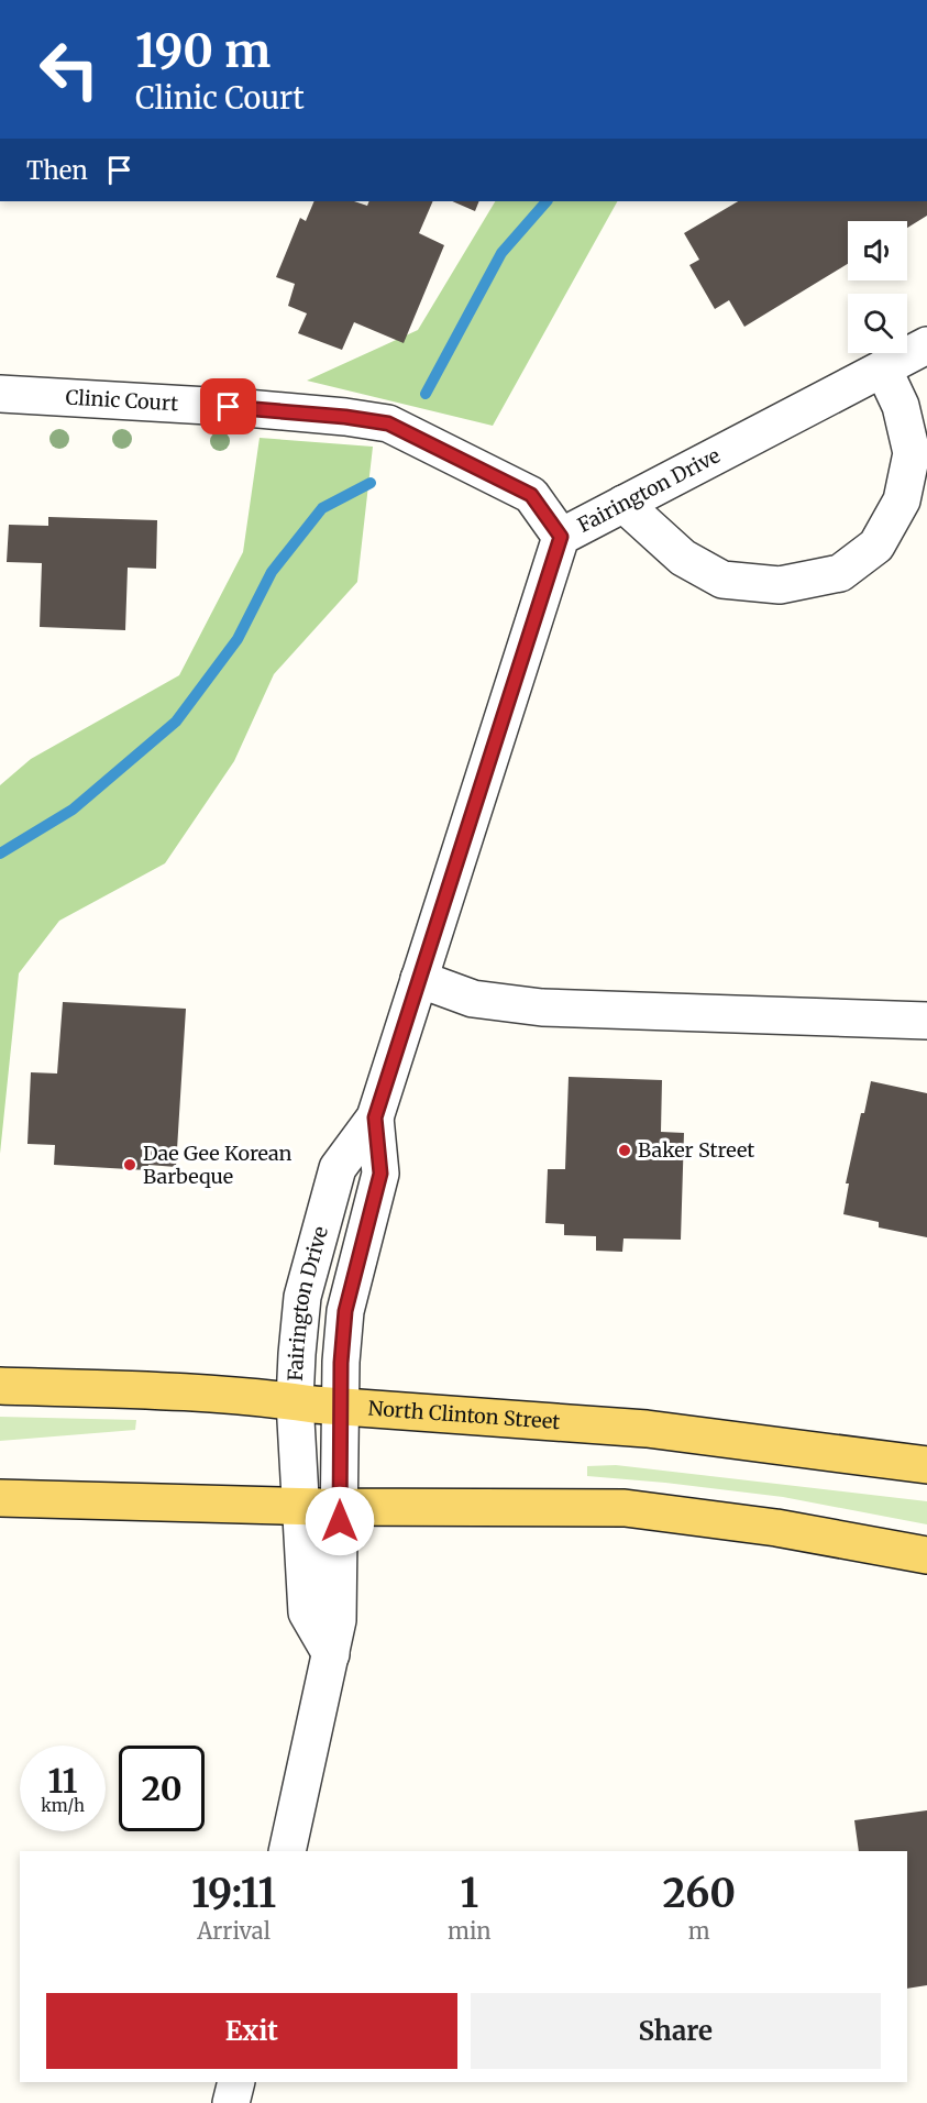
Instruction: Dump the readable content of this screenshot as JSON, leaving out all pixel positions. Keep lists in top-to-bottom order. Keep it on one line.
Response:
{"streets":{"main road":["North Clinton Street"],"street":["Clinic Court","Fairington Drive"]},"crossings":[["Clinic Court","Fairington Drive"],["Fairington Drive","North Clinton Street"]],"places":["Baker Street","Dae Gee Korean Barbeque"],"page":{"turn":["190 m","Clinic Court"],"then":"Then","speed":"11 km/h","limit":"20","eta":["19:11","Arrival","1","min","260","m"],"buttons":["Exit","Share"]}}
